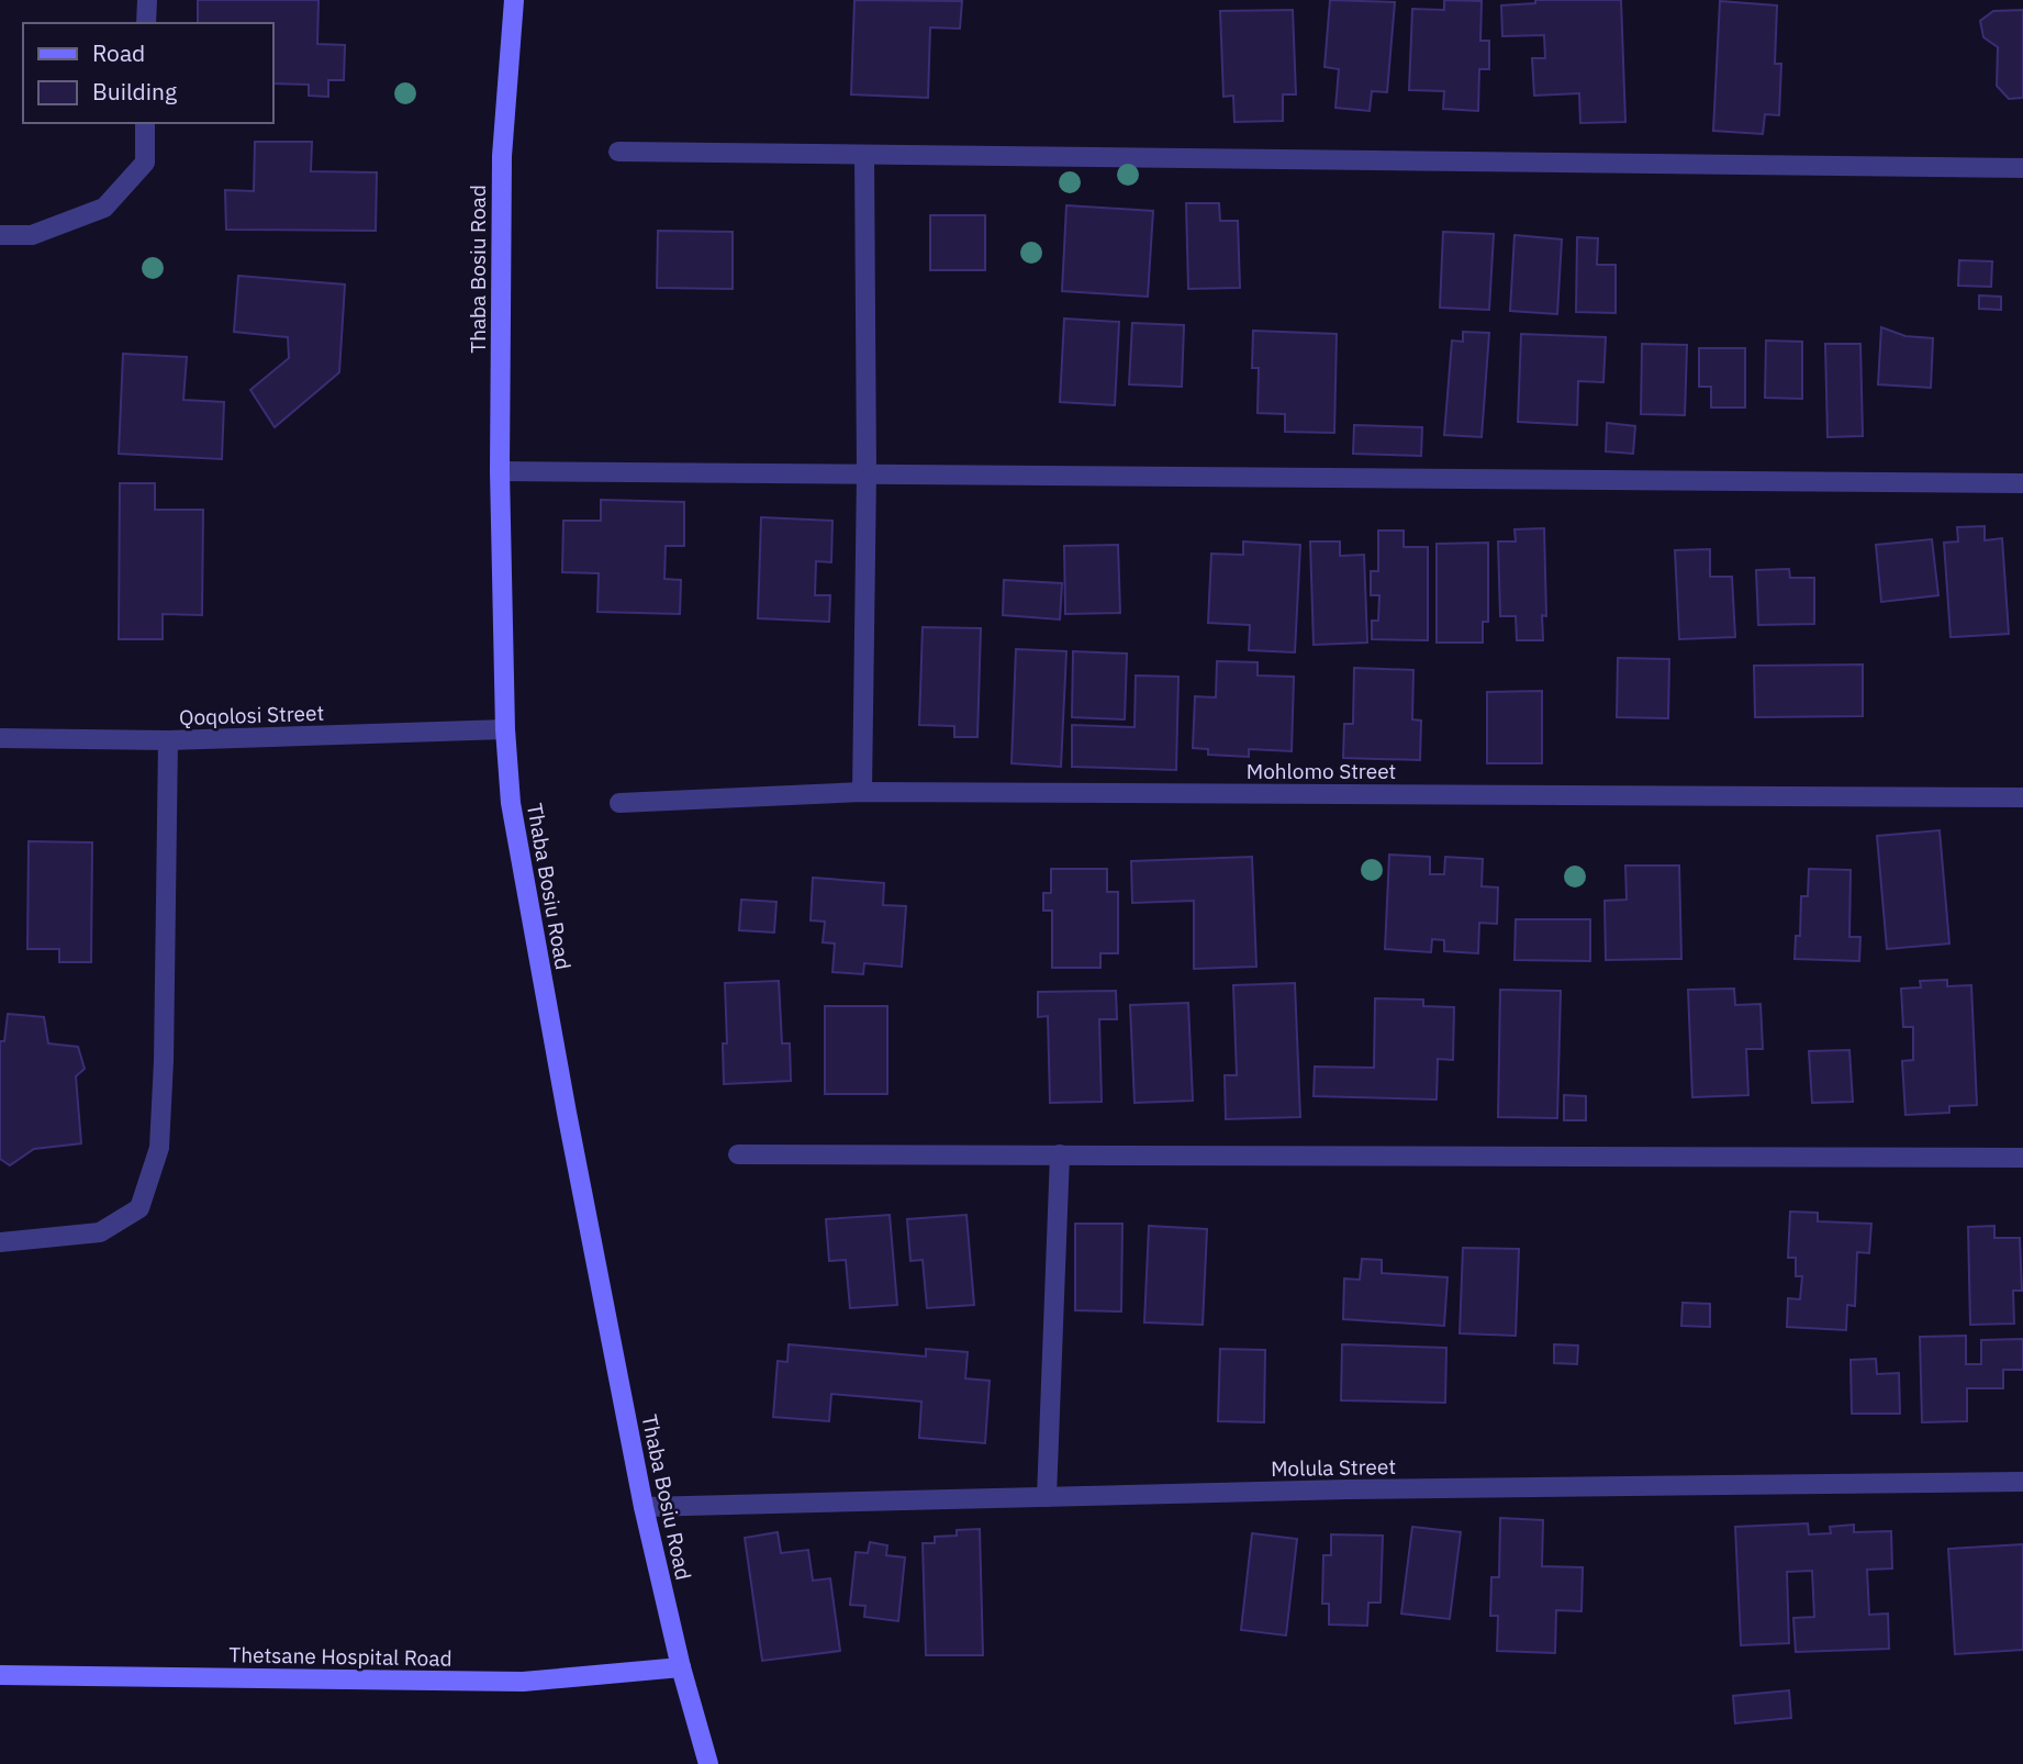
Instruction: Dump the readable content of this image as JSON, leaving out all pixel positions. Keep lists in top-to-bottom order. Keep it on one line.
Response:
{"streets":{"street":["Thaba Bosiu Road","Qoqolosi Street","Mohlomo Street","Molula Street","Thetsane Hospital Road"]},"crossings":[["Thaba Bosiu Road","Qoqolosi Street"],["Thaba Bosiu Road","Molula Street"],["Thaba Bosiu Road","Thetsane Hospital Road"]],"legend":["Road","Building"]}
